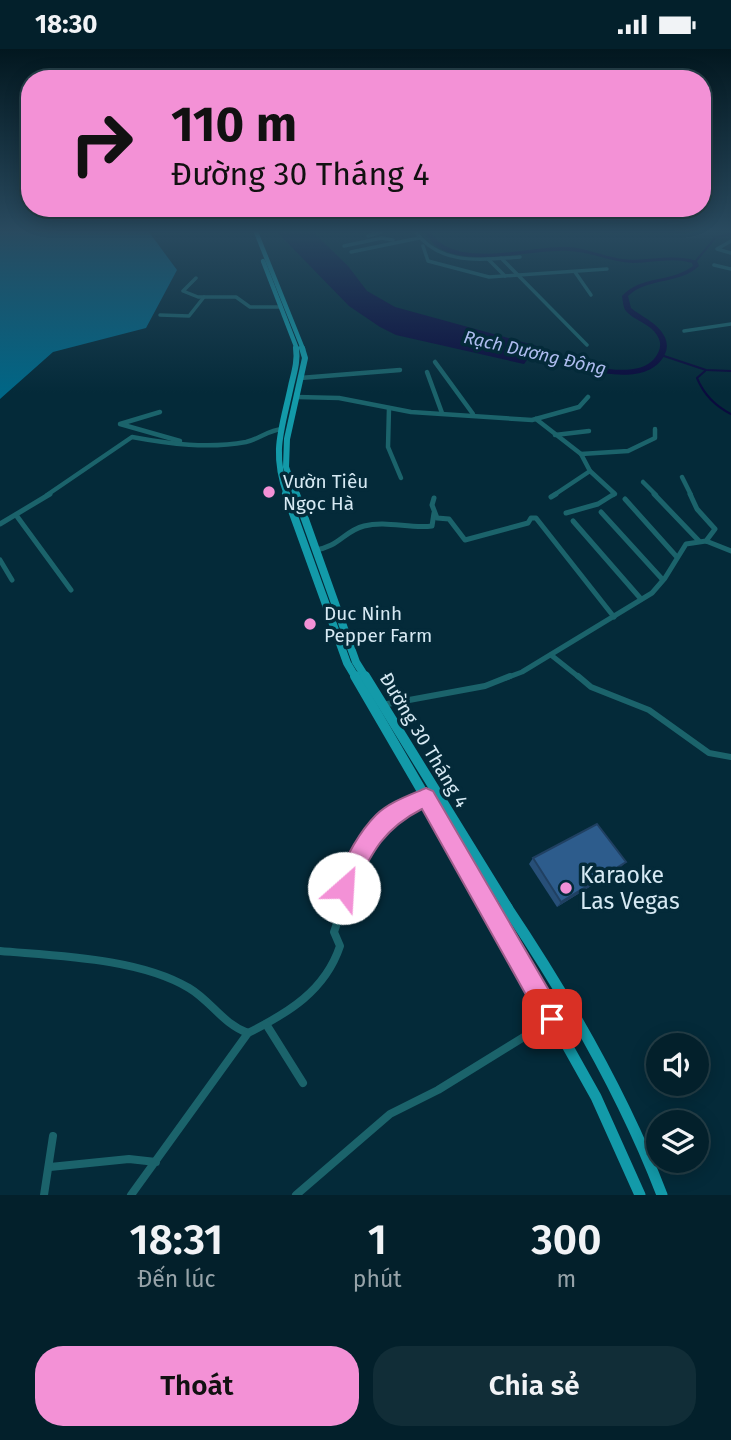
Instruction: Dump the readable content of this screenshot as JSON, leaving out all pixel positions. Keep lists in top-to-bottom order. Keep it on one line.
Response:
{"streets":{"main road":["Đường 30 Tháng 4"]},"water":["Rạch Dương Đông"],"places":["Vườn Tiêu Ngọc Hà","Duc Ninh Pepper Farm","Karaoke Las Vegas"],"page":{"status":"18:30","turn":["110 m","Đường 30 Tháng 4"],"eta":["18:31","Đến lúc","1","phút","300","m"],"buttons":["Thoát","Chia sẻ"]}}
